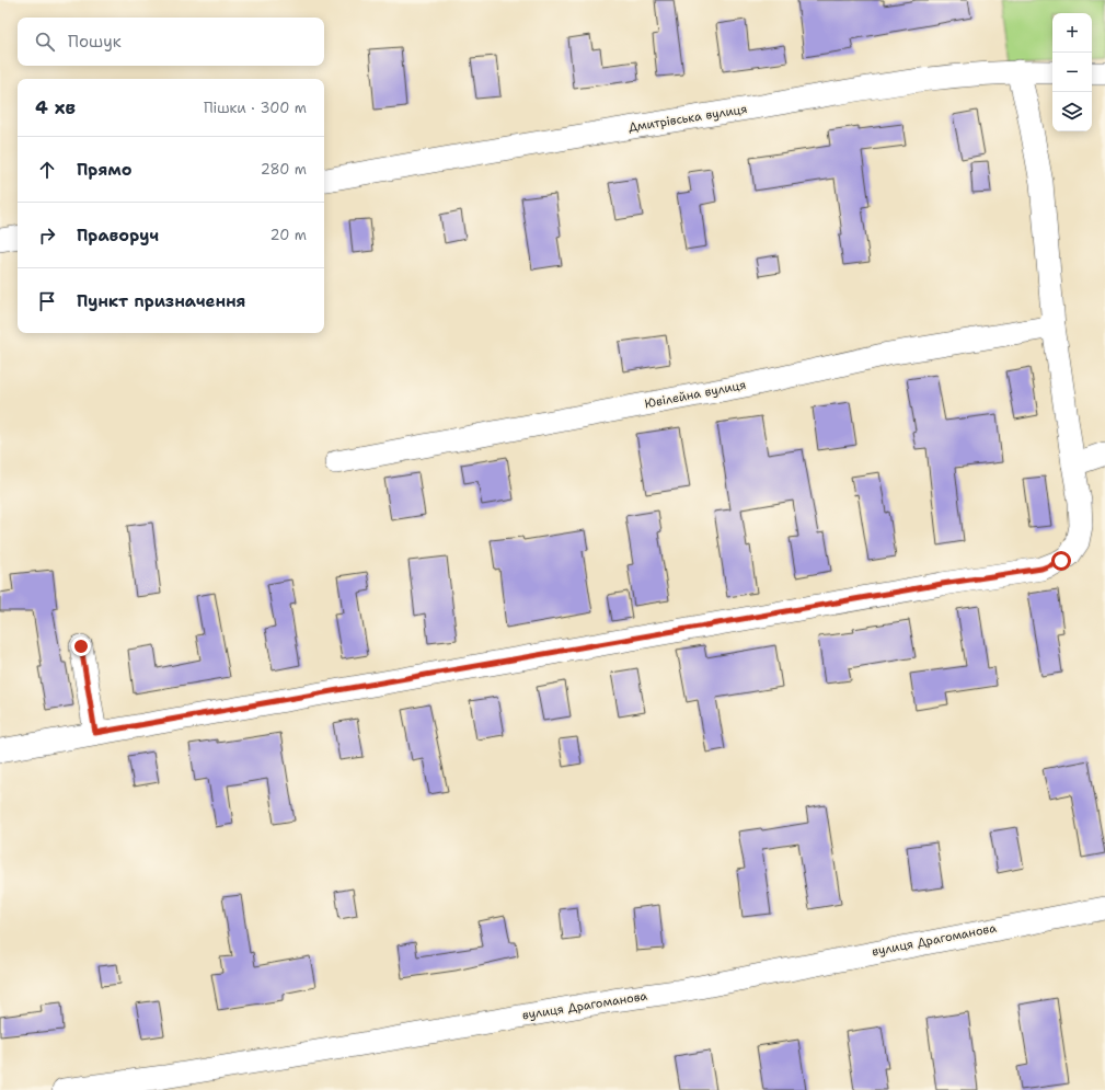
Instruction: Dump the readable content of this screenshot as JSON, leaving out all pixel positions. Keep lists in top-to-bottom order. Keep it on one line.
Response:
{"streets":{"street":["Дмитрівська вулиця","Ювілейна вулиця","вулиця Драгоманова"]},"page":{"map_buttons":["+","−"],"search":"Пошук","heading":["4 хв","Пішки · 300 m"],"list":[["Прямо","280 m"],["Праворуч","20 m"],"Пункт призначення"]}}
